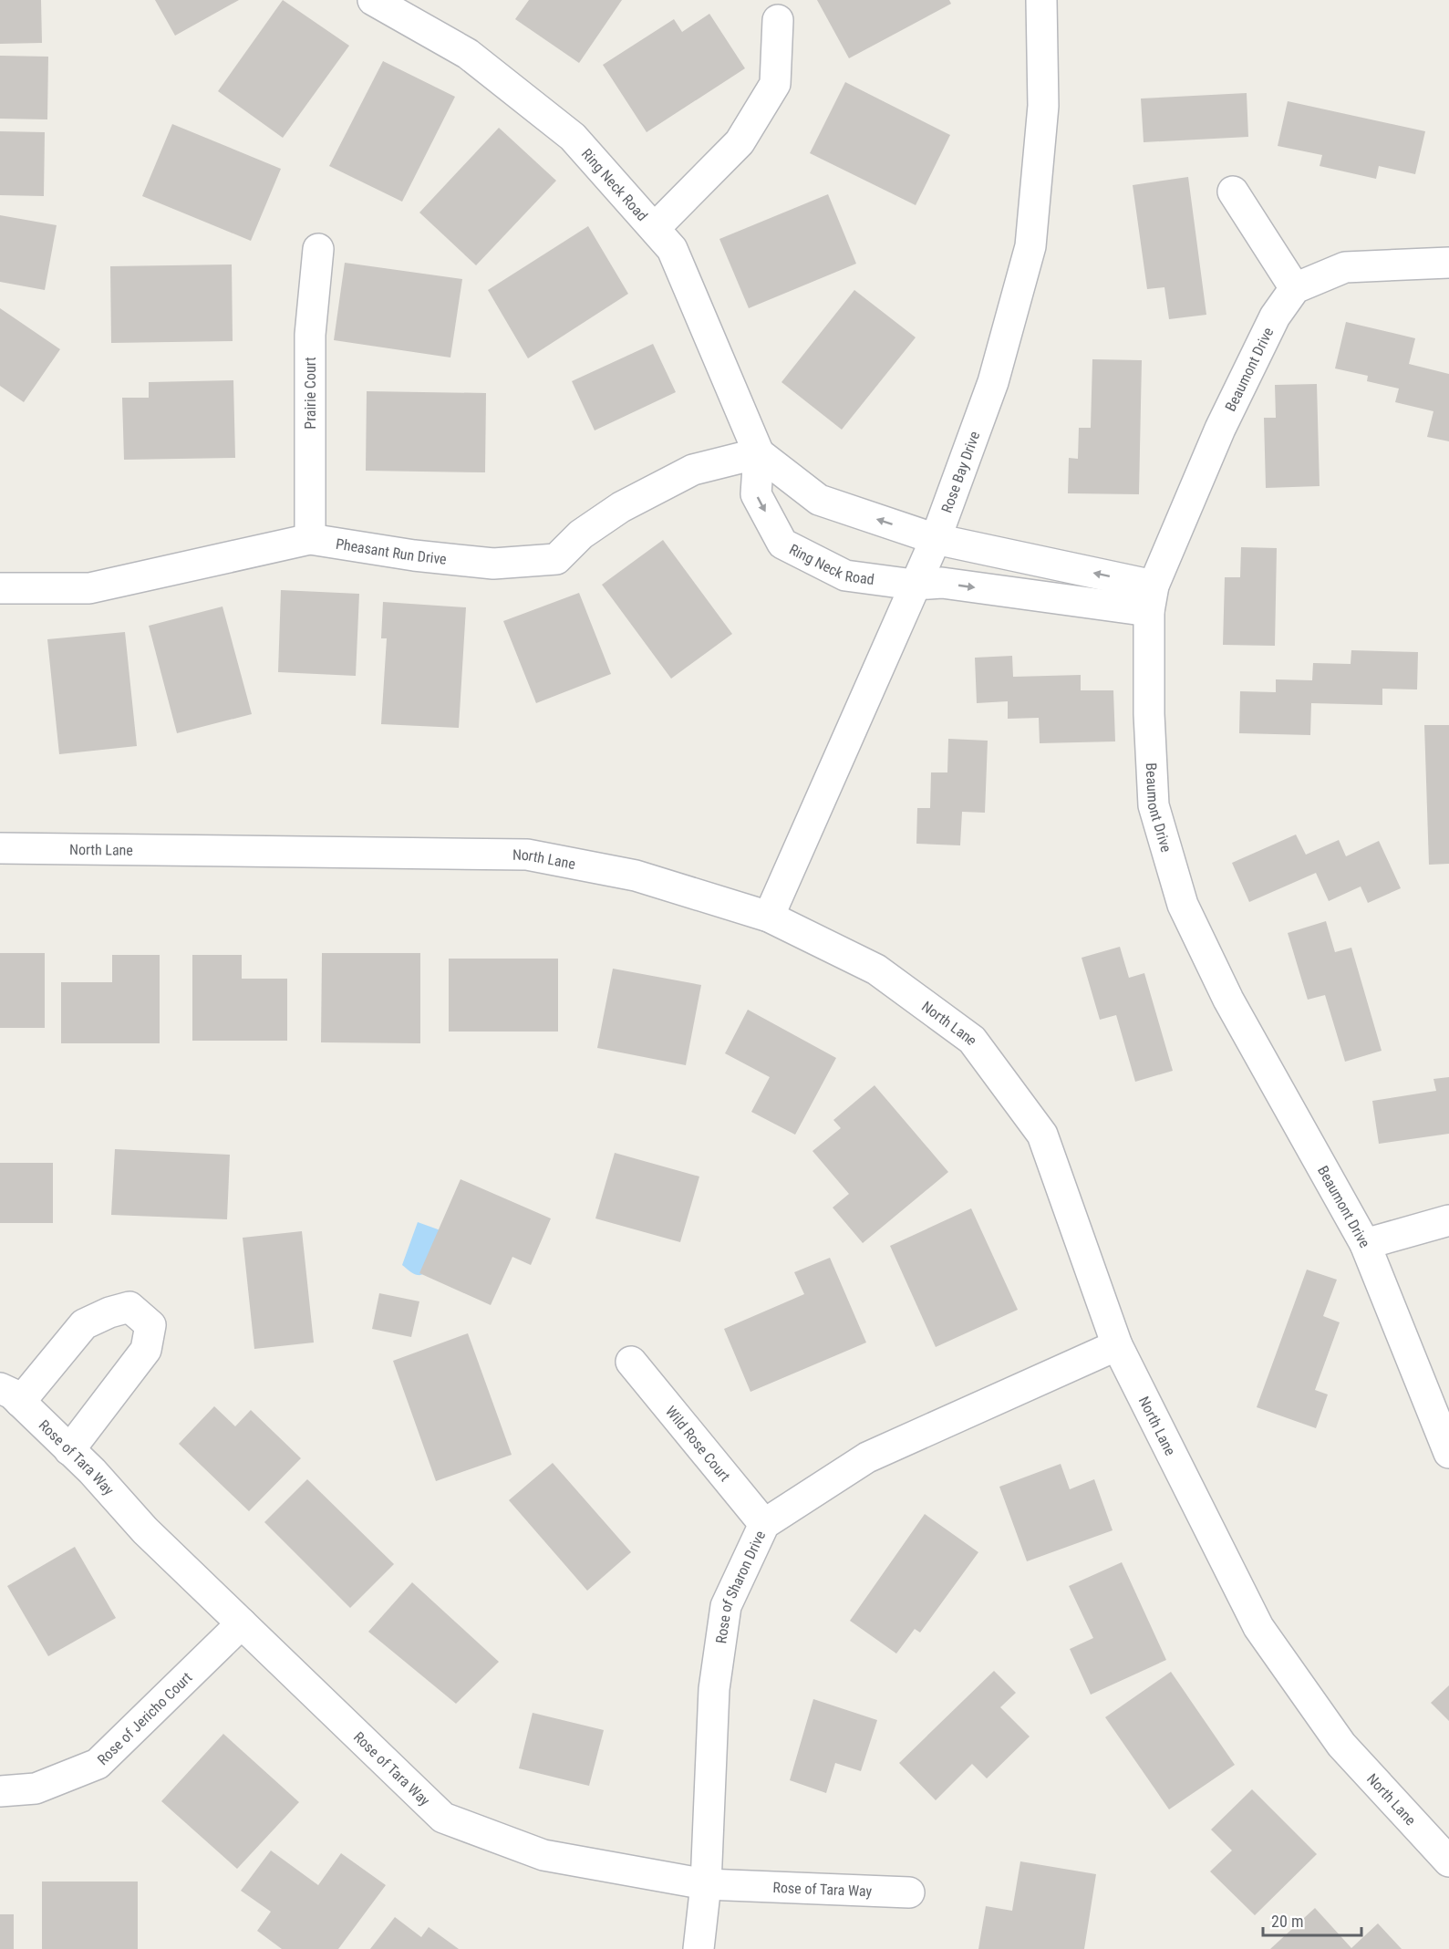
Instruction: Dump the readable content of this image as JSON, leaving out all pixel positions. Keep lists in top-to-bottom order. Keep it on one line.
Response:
{"streets":{"street":["Ring Neck Road","Beaumont Drive","Prairie Court","Rose Bay Drive","Pheasant Run Drive","North Lane","Wild Rose Court","Rose of Tara Way","Rose of Sharon Drive","Rose of Jericho Court"]},"crossings":[["Ring Neck Road","Beaumont Drive"],["Ring Neck Road","Rose Bay Drive"],["Ring Neck Road","Pheasant Run Drive"],["Prairie Court","Pheasant Run Drive"],["Rose Bay Drive","North Lane"],["North Lane","Rose of Sharon Drive"],["Wild Rose Court","Rose of Sharon Drive"],["Rose of Tara Way","Rose of Sharon Drive"],["Rose of Tara Way","Rose of Jericho Court"]],"scale_bar":"20 m"}
